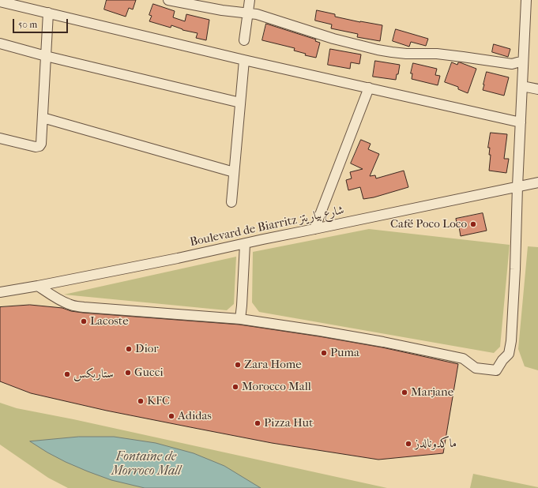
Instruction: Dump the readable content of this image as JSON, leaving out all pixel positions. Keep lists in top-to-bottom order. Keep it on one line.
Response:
{"streets":{"street":["Boulevard de Biarritz شارع بياريتز"]},"water":["Fontaine de Morroco Mall"],"places":["Café Poco Loco","Lacoste","Dior","Puma","Zara Home","Gucci","ستاربكس","Morocco Mall","Marjane","KFC","Adidas","Pizza Hut","ماكدونالدز"],"scale_bar":"50 m"}
